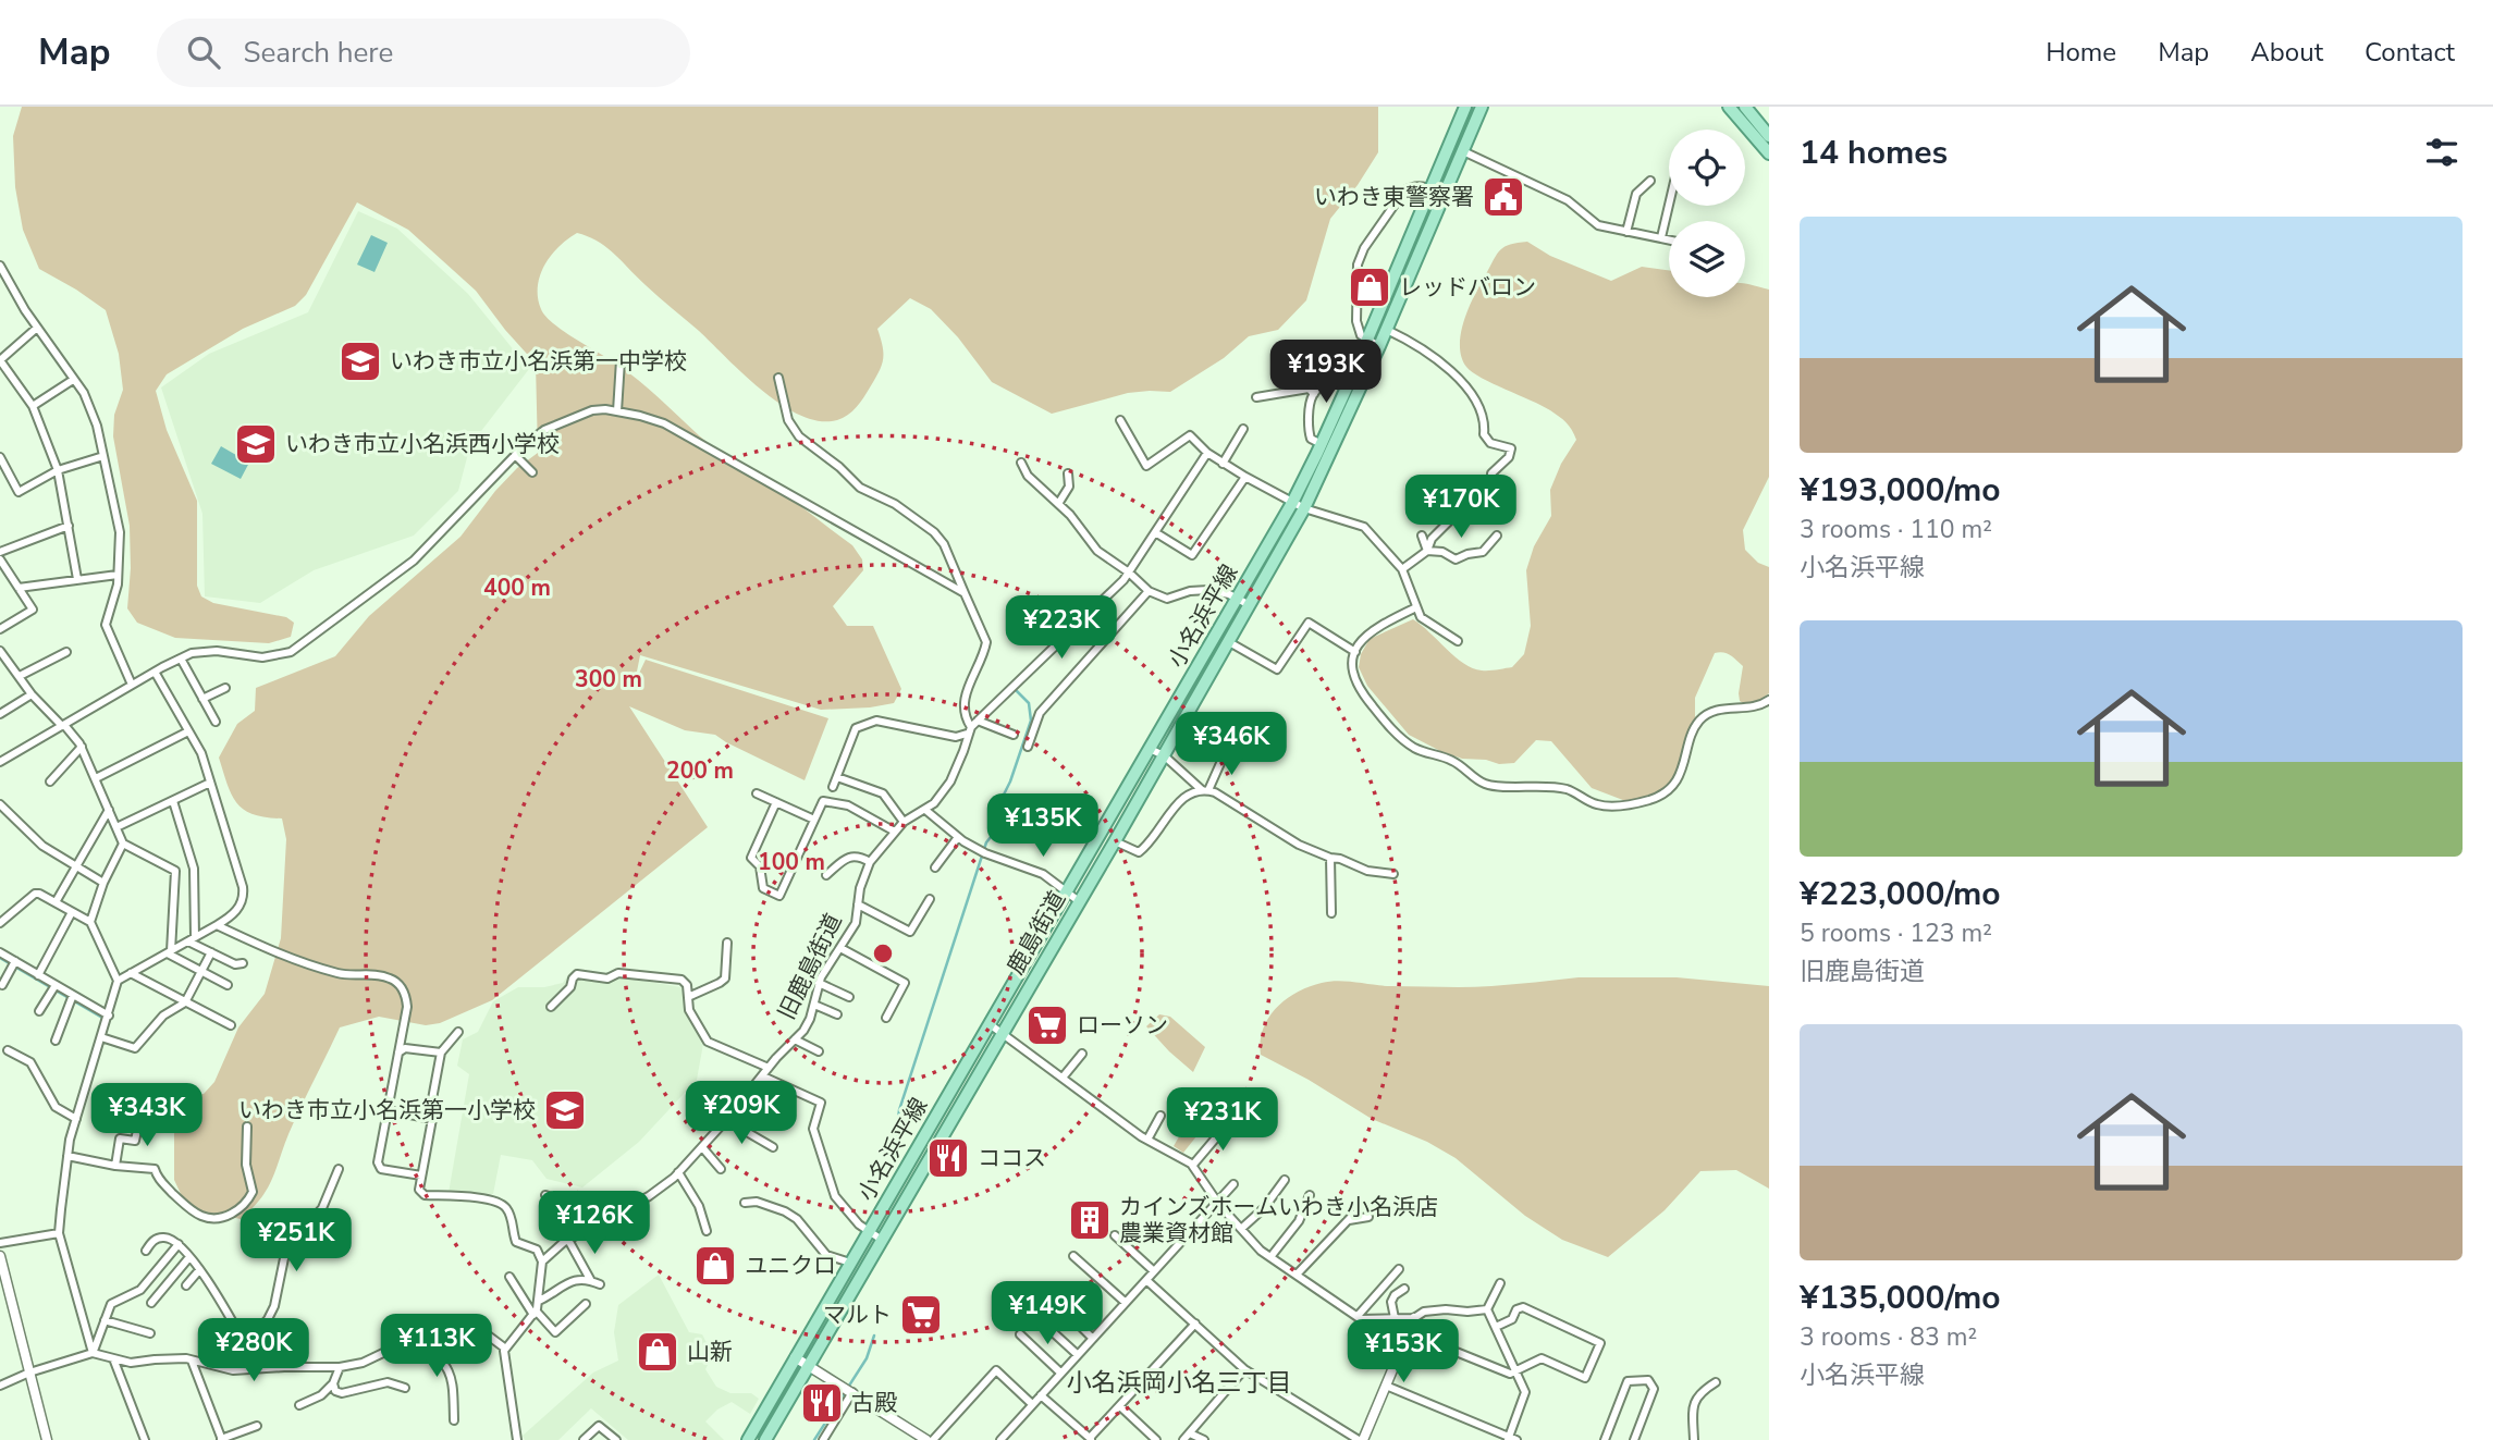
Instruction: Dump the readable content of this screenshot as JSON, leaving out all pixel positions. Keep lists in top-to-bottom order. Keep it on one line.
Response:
{"streets":{"main road":["小名浜平線","鹿島街道"],"street":["旧鹿島街道"]},"districts":["小名浜岡小名三丁目"],"places":{"public building":["いわき東警察署"],"shop":["レッドバロン","ユニクロ","山新"],"school or university":["いわき市立小名浜第一中学校","いわき市立小名浜西小学校","いわき市立小名浜第一小学校"],"supermarket":["ローソン","マルト"],"restaurant":["ココス","古殿"],"building":["カインズホームいわき小名浜店 農業資材館"]},"page":{"header":"Map","search":"Search here","nav":["Home","Map","About","Contact"],"heading":"14 homes","list":[{"name":"¥193,000/mo","note":"3 rooms · 110 m² · 小名浜平線"},{"name":"¥223,000/mo","note":"5 rooms · 123 m² · 旧鹿島街道"},{"name":"¥135,000/mo","note":"3 rooms · 83 m² · 小名浜平線"}],"price":["¥193K","¥170K","¥223K","¥346K","¥135K","¥209K","¥343K","¥231K","¥126K","¥251K","¥149K","¥113K","¥280K","¥153K"]},"rings":["400 m","300 m","200 m","100 m"]}
